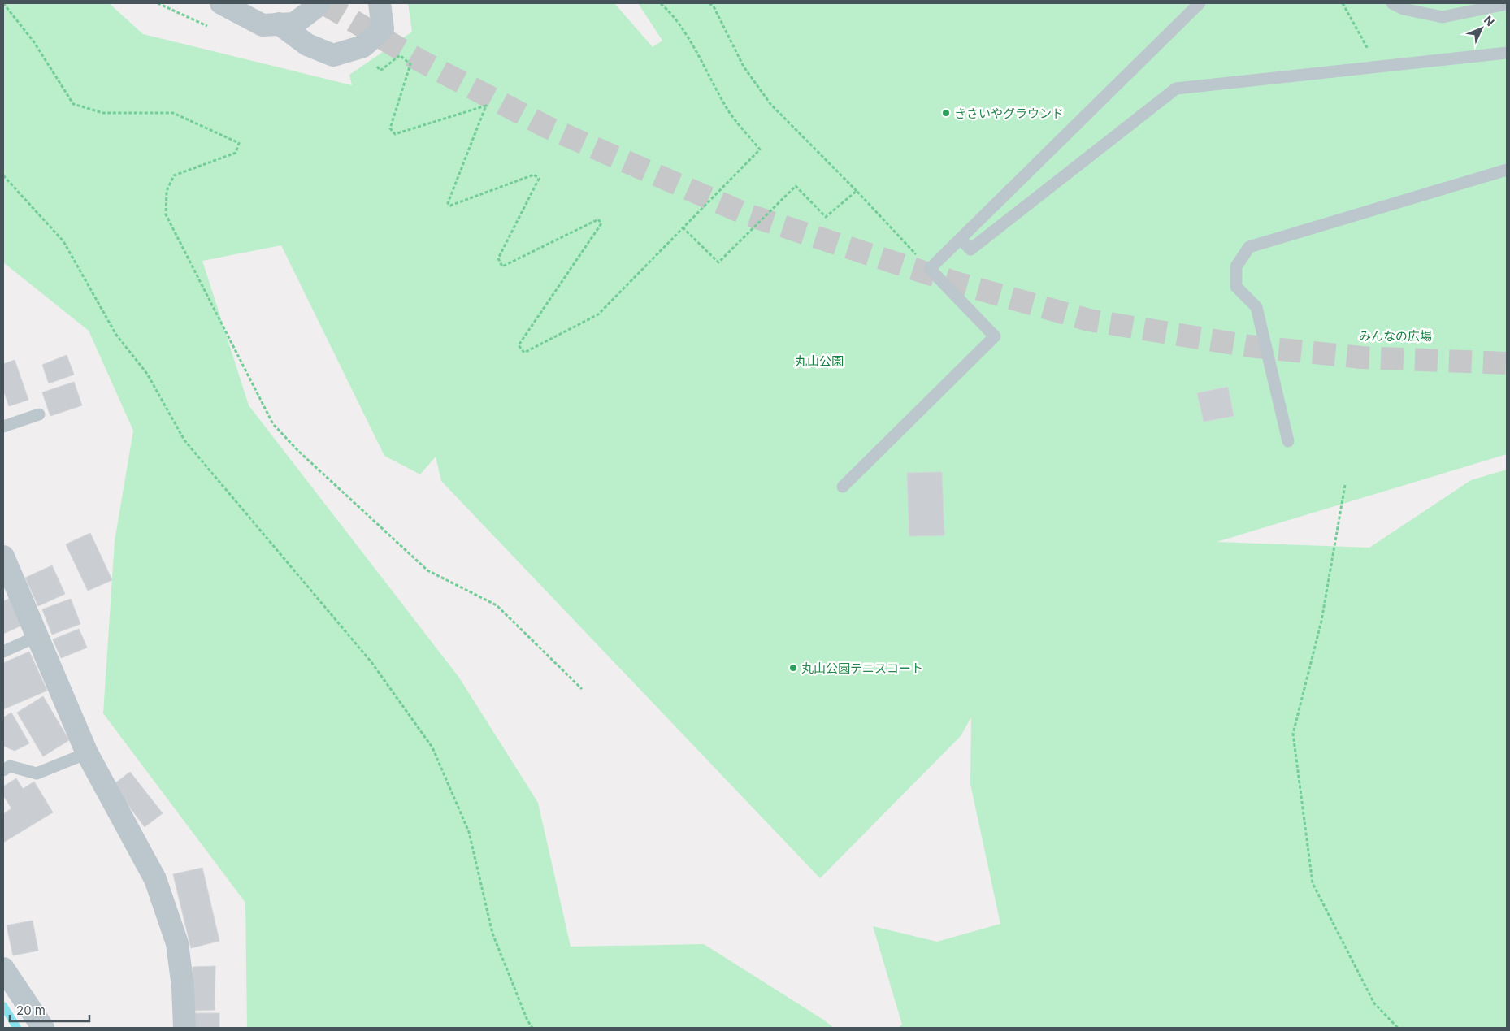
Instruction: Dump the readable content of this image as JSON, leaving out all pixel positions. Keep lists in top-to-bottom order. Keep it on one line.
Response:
{"parks":["みんなの広場","丸山公園"],"places":["きさいやグラウンド","丸山公園テニスコート"],"scale_bar":"20 m","north":"top right"}
